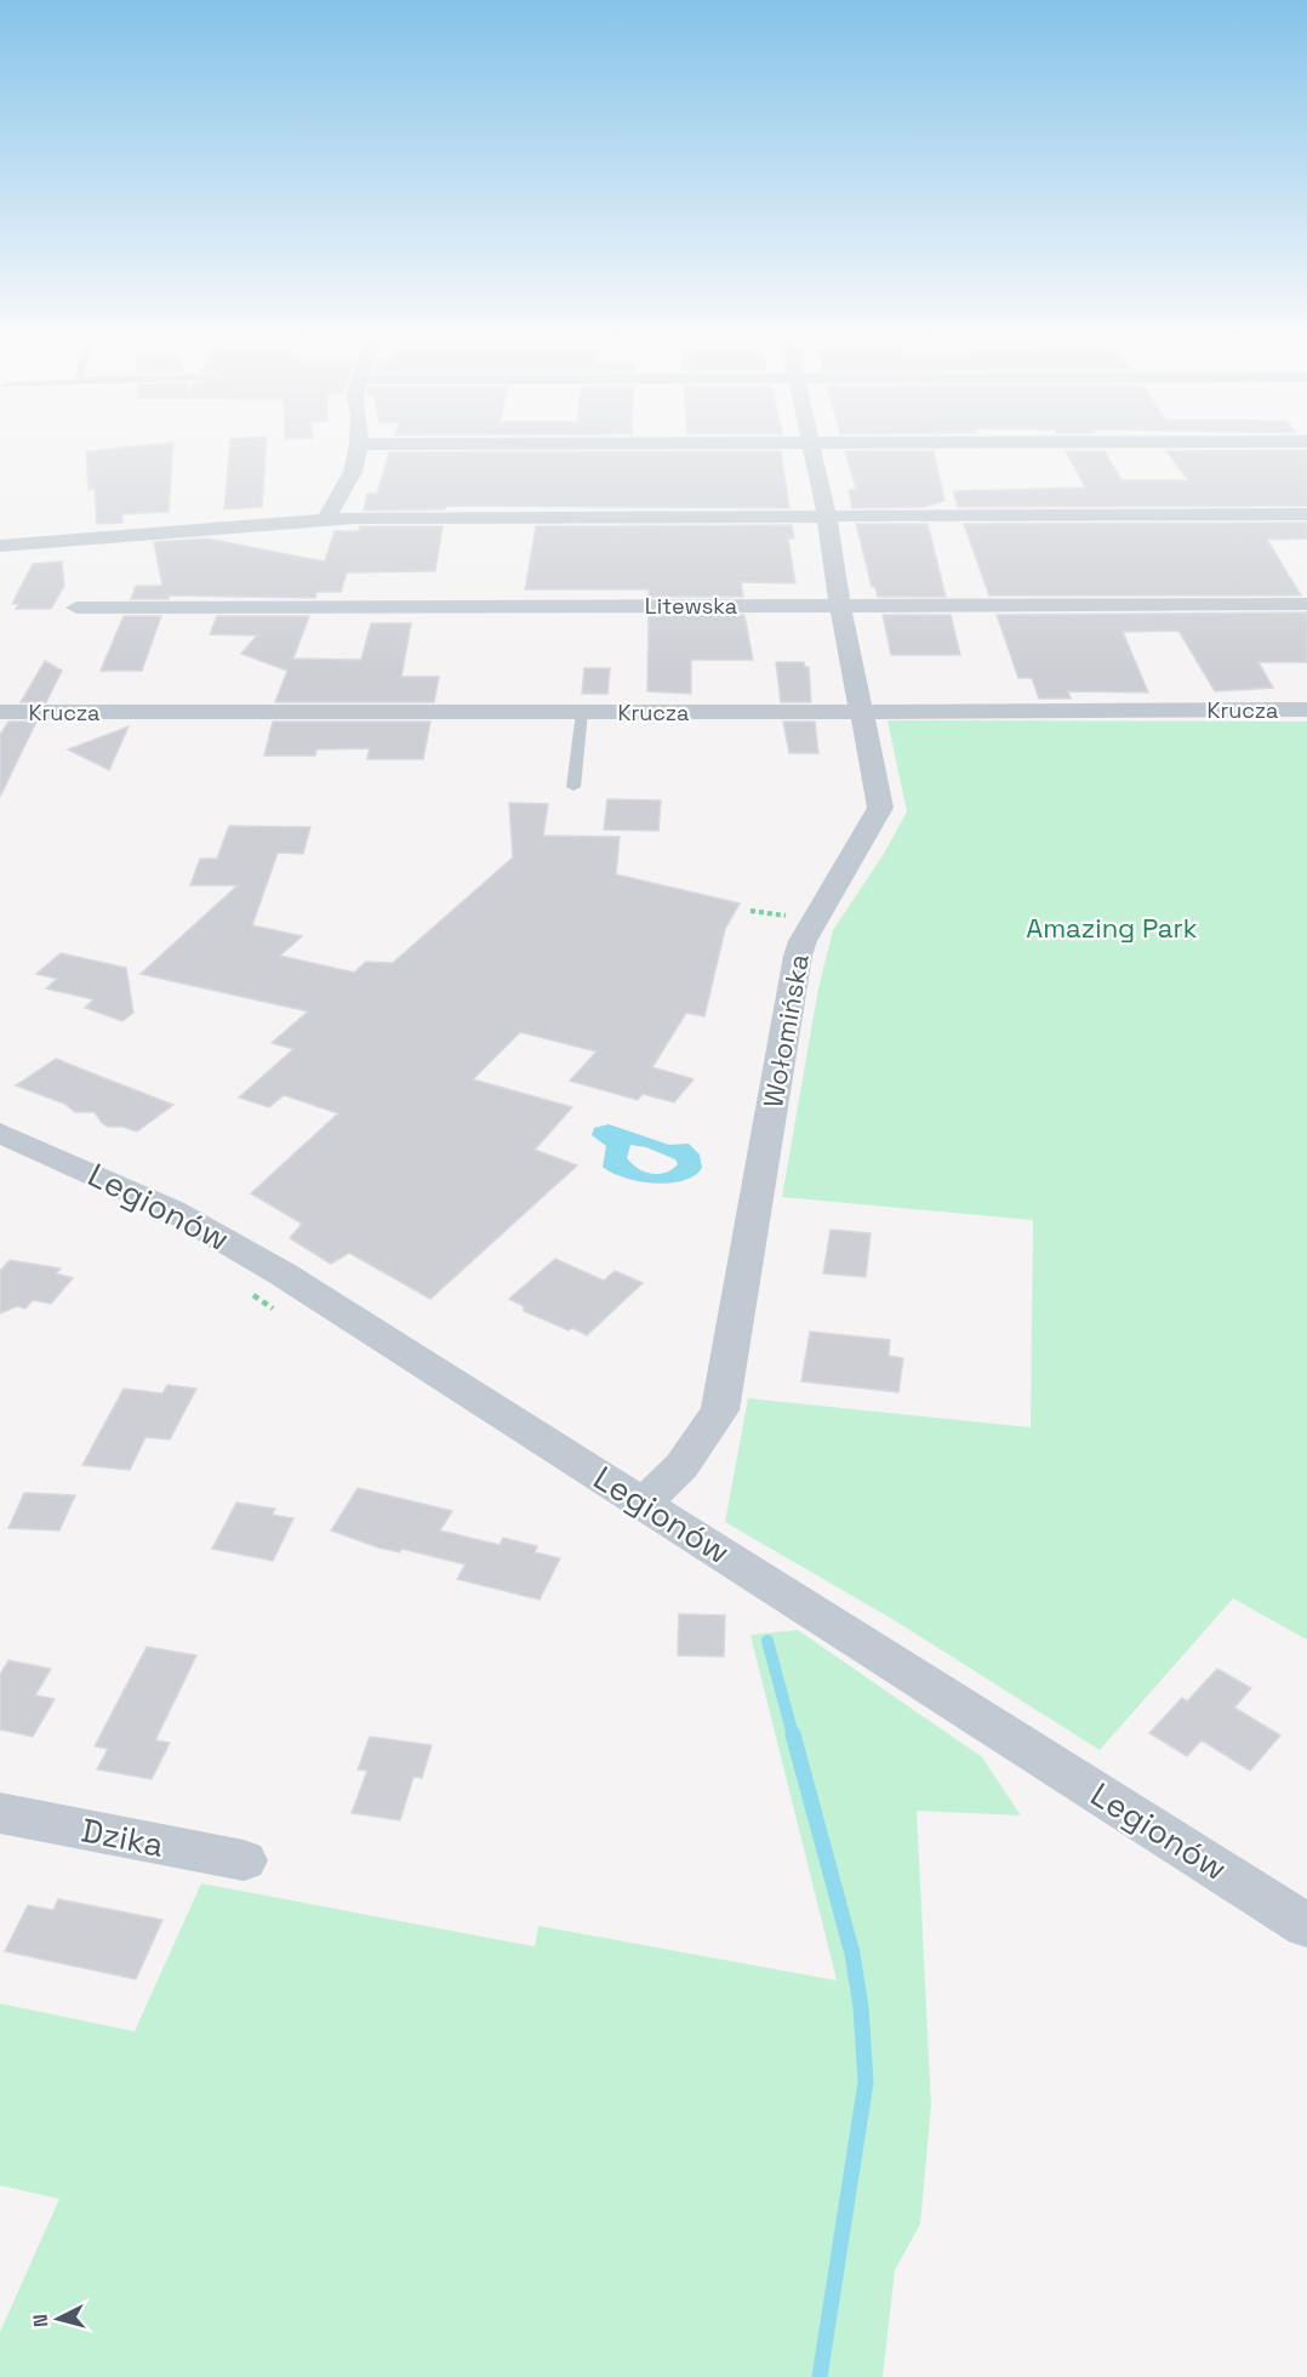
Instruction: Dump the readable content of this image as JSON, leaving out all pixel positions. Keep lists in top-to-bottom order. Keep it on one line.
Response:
{"streets":{"street":["Litewska","Krucza","Wołomińska","Legionów","Dzika"]},"crossings":[["Litewska","Wołomińska"],["Krucza","Wołomińska"],["Wołomińska","Legionów"]],"parks":["Amazing Park"],"north":"left"}
